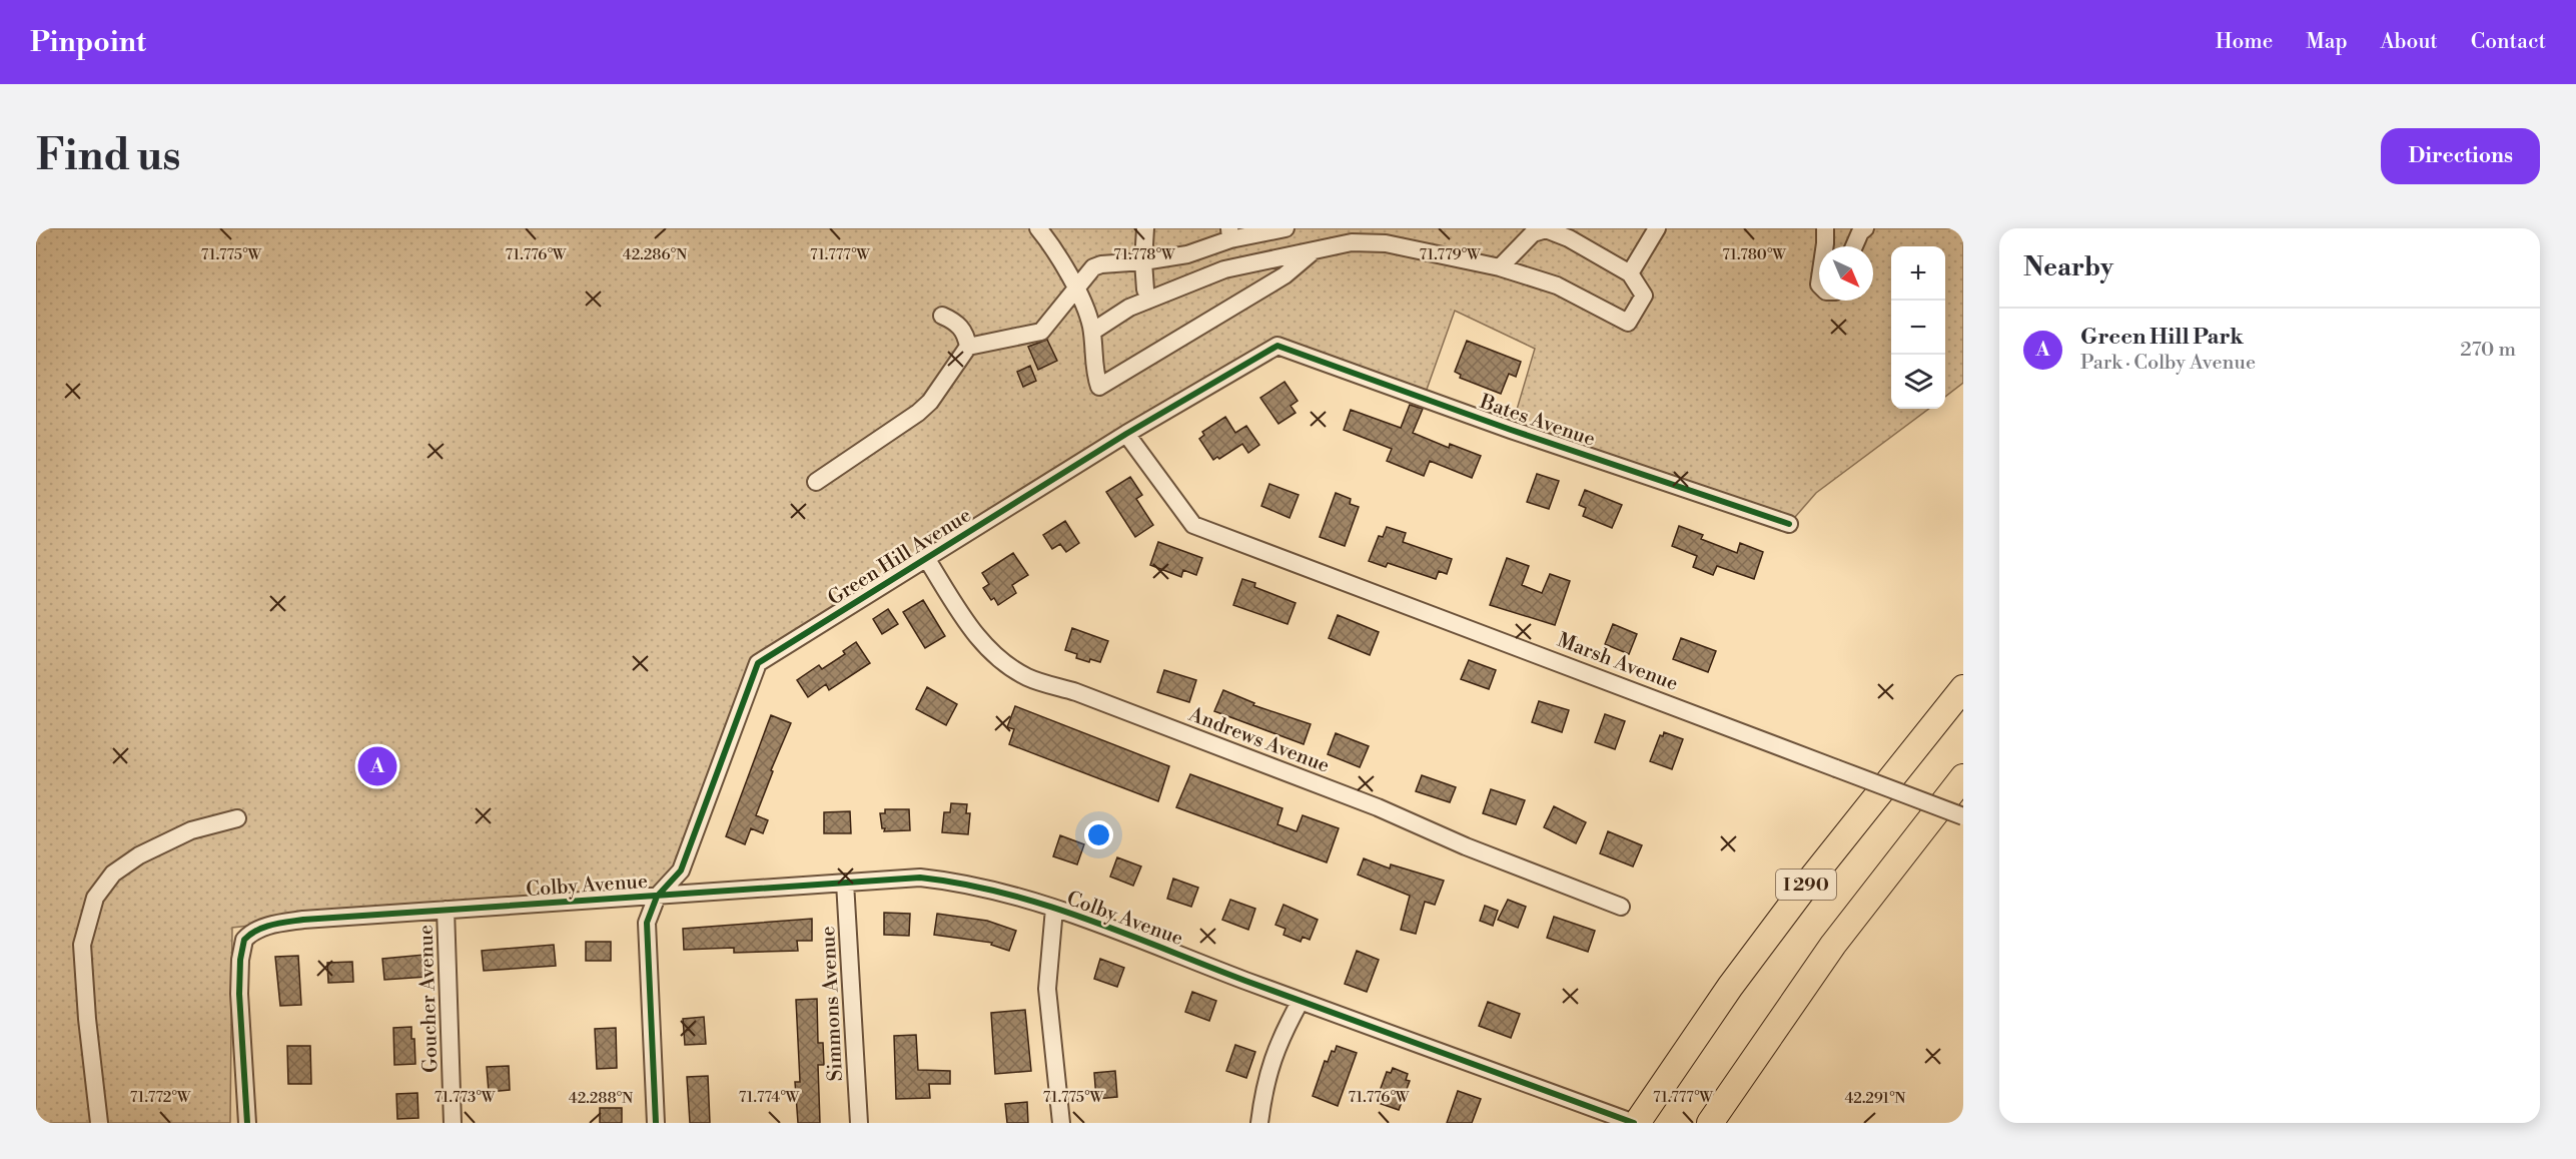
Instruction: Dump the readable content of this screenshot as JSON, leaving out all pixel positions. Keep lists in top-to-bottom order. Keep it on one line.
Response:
{"streets":{"highway":["I 290"],"street":["Bates Avenue","Green Hill Avenue","Marsh Avenue","Andrews Avenue","Colby Avenue","Goucher Avenue","Simmons Avenue"]},"crossings":[["Bates Avenue","Green Hill Avenue"],["Green Hill Avenue","Marsh Avenue"],["Green Hill Avenue","Andrews Avenue"],["Green Hill Avenue","Colby Avenue"],["Colby Avenue","I 290"],["Colby Avenue","Goucher Avenue"],["Colby Avenue","Simmons Avenue"]],"north":"bottom right","page":{"header":"Pinpoint","nav":["Home","Map","About","Contact"],"buttons":"Directions","title":"Find us","heading":"Nearby","map_buttons":["+","−"],"list":[{"mark":"A","name":"Green Hill Park","note":"Park · Colby Avenue","value":"270 m"}],"pins":"A"},"coordinates":["42.286°N","71.775°W","71.776°W","71.777°W","71.778°W","71.779°W","71.780°W","71.772°W","71.773°W","71.774°W","42.288°N","42.291°N"]}
